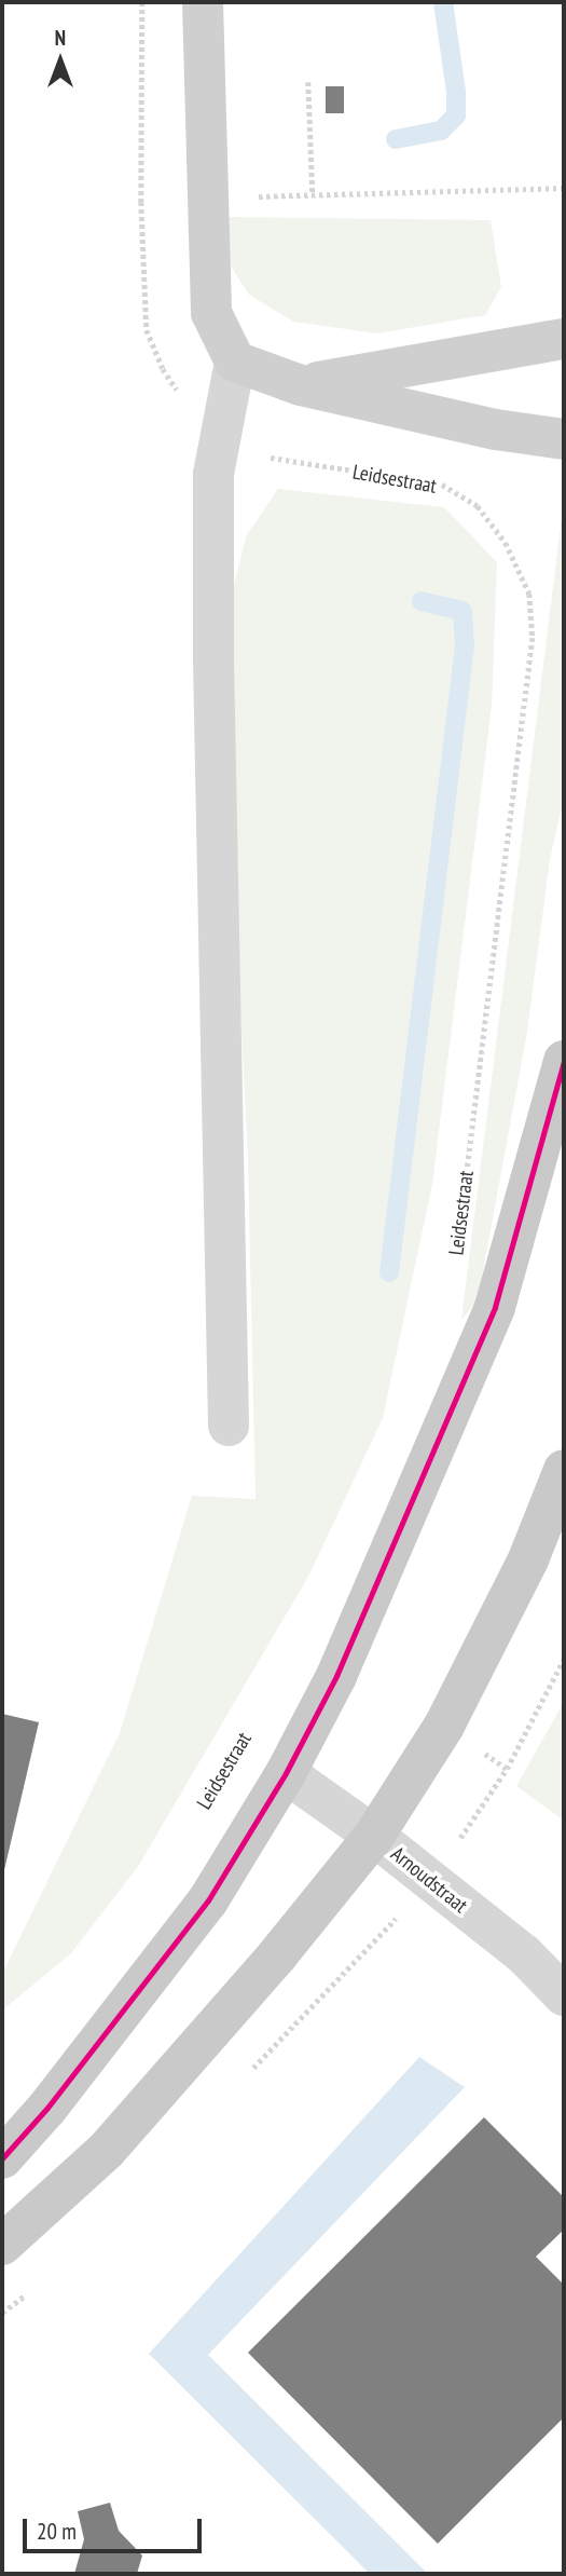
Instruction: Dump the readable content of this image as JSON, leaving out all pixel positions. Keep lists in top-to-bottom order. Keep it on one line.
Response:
{"streets":{"street":["Arnoudstraat"],"path":["Leidsestraat"]},"scale_bar":"20 m","north":"top"}
